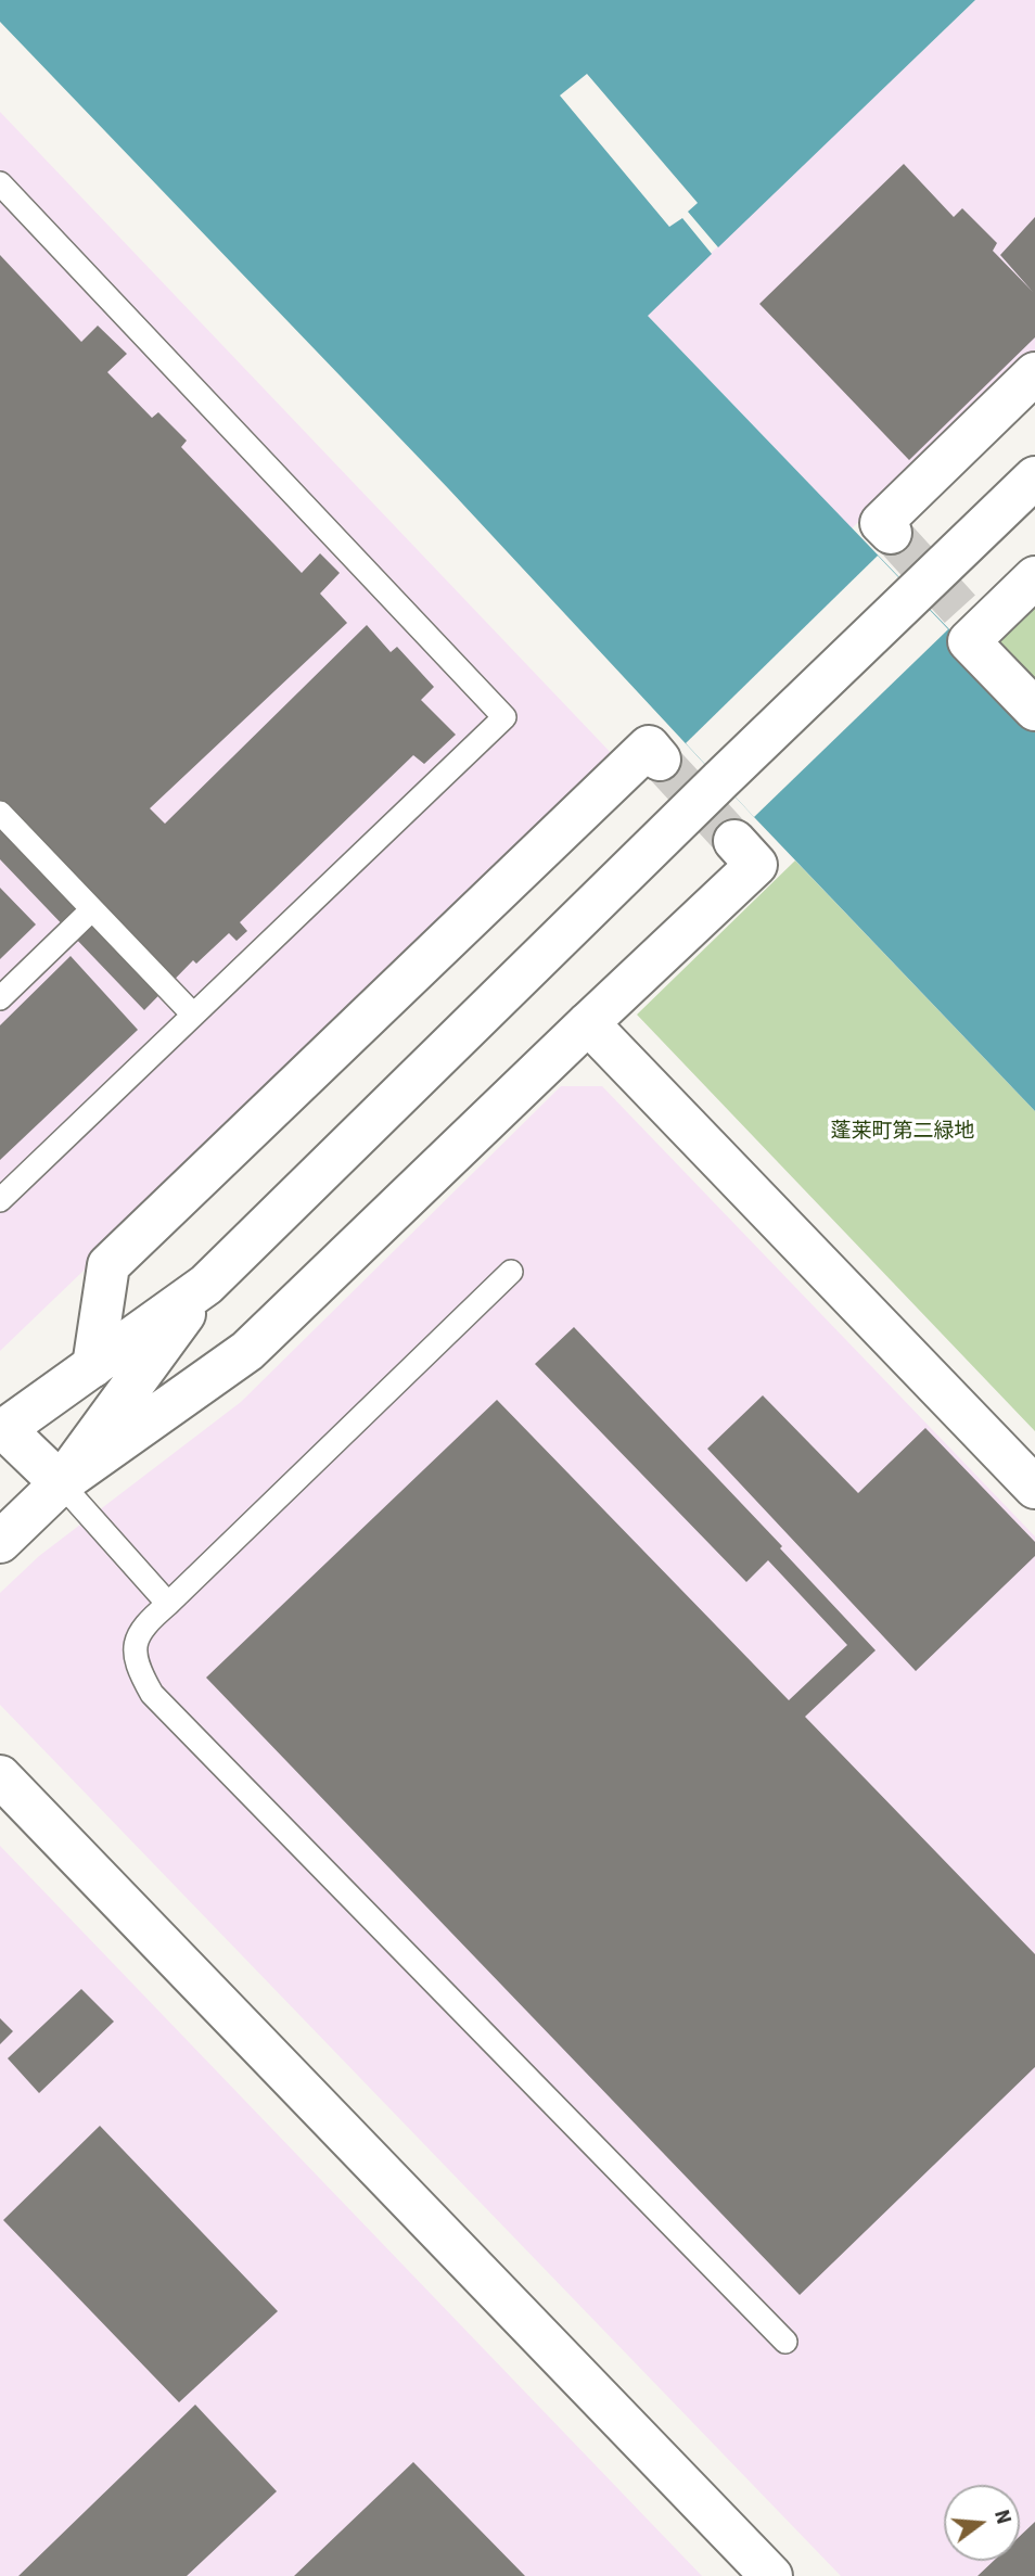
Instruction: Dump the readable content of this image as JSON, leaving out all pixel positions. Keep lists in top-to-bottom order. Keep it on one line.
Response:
{"parks":["蓬莱町第二緑地"],"north":"right"}
